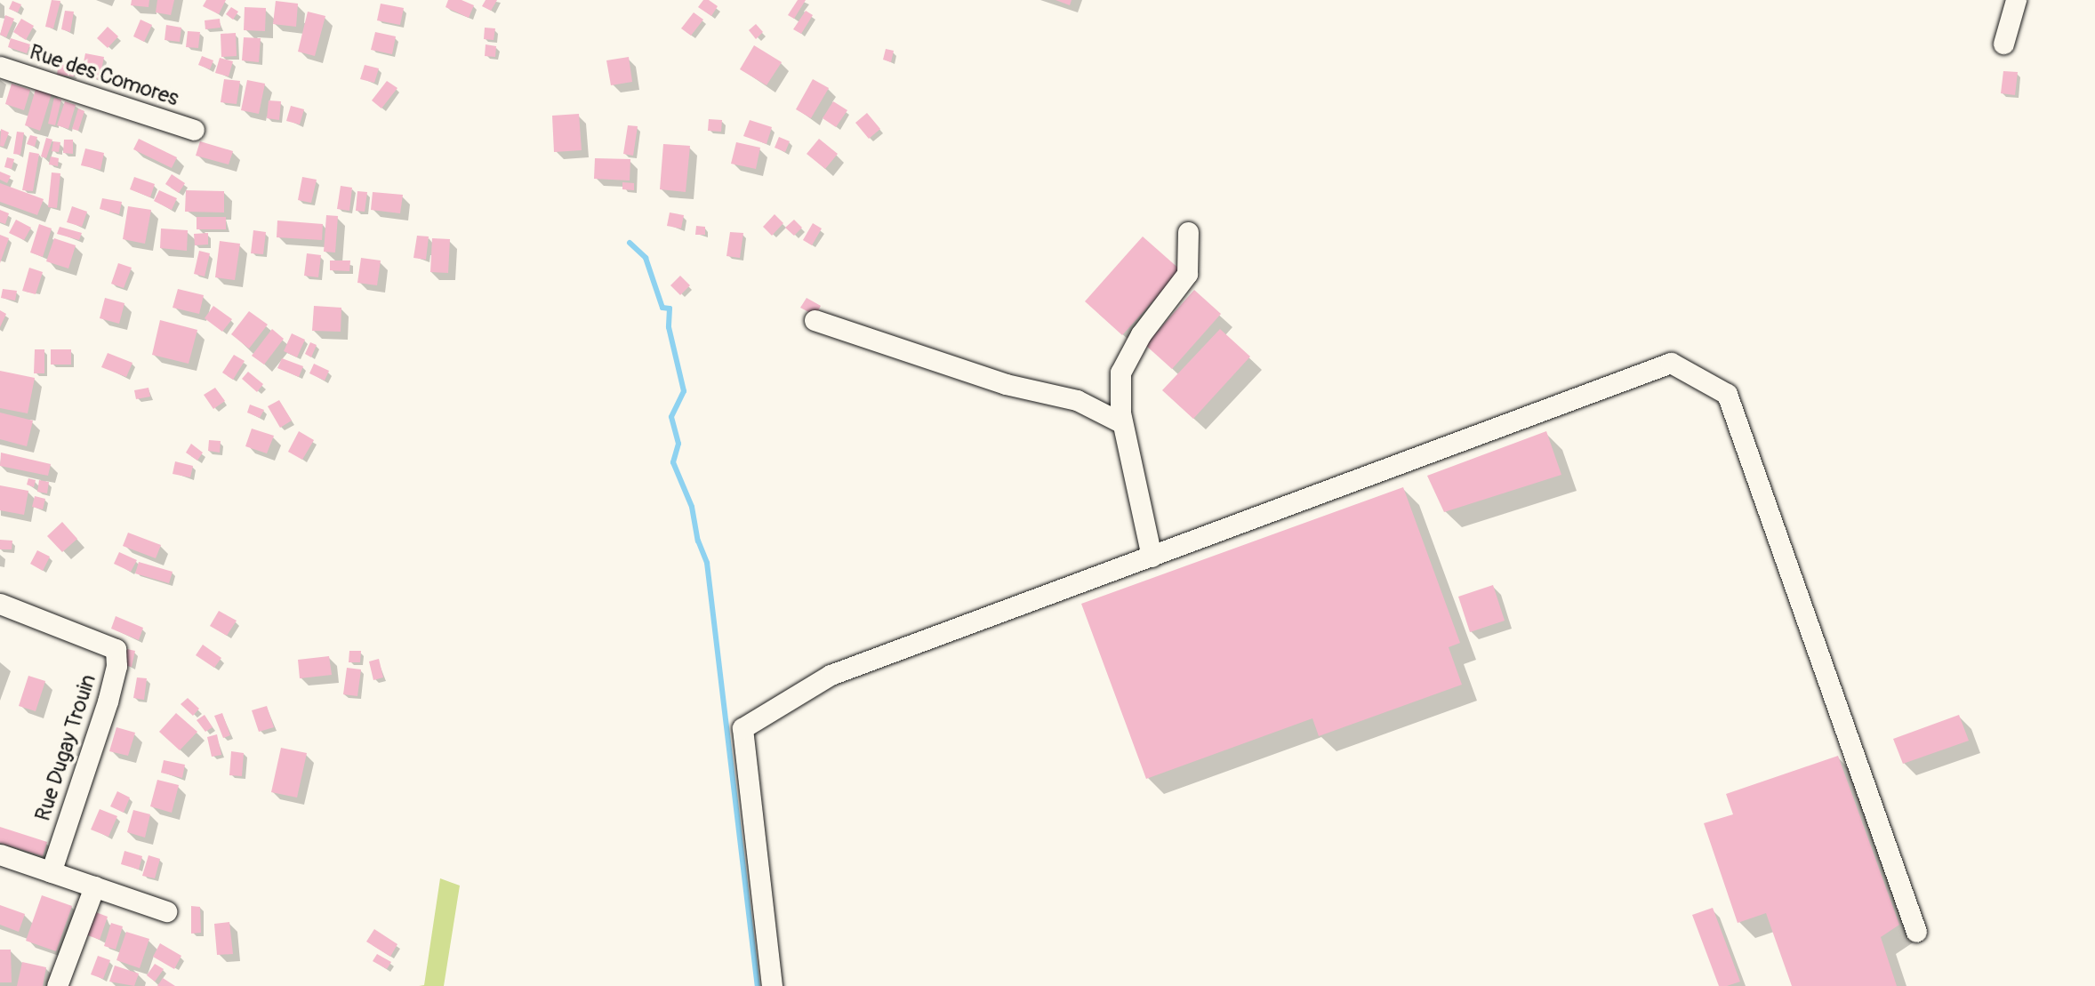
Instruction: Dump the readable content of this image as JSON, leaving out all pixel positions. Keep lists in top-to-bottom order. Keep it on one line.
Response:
{"streets":{"street":["Rue des Comores","Rue Dugay Trouin"]}}
